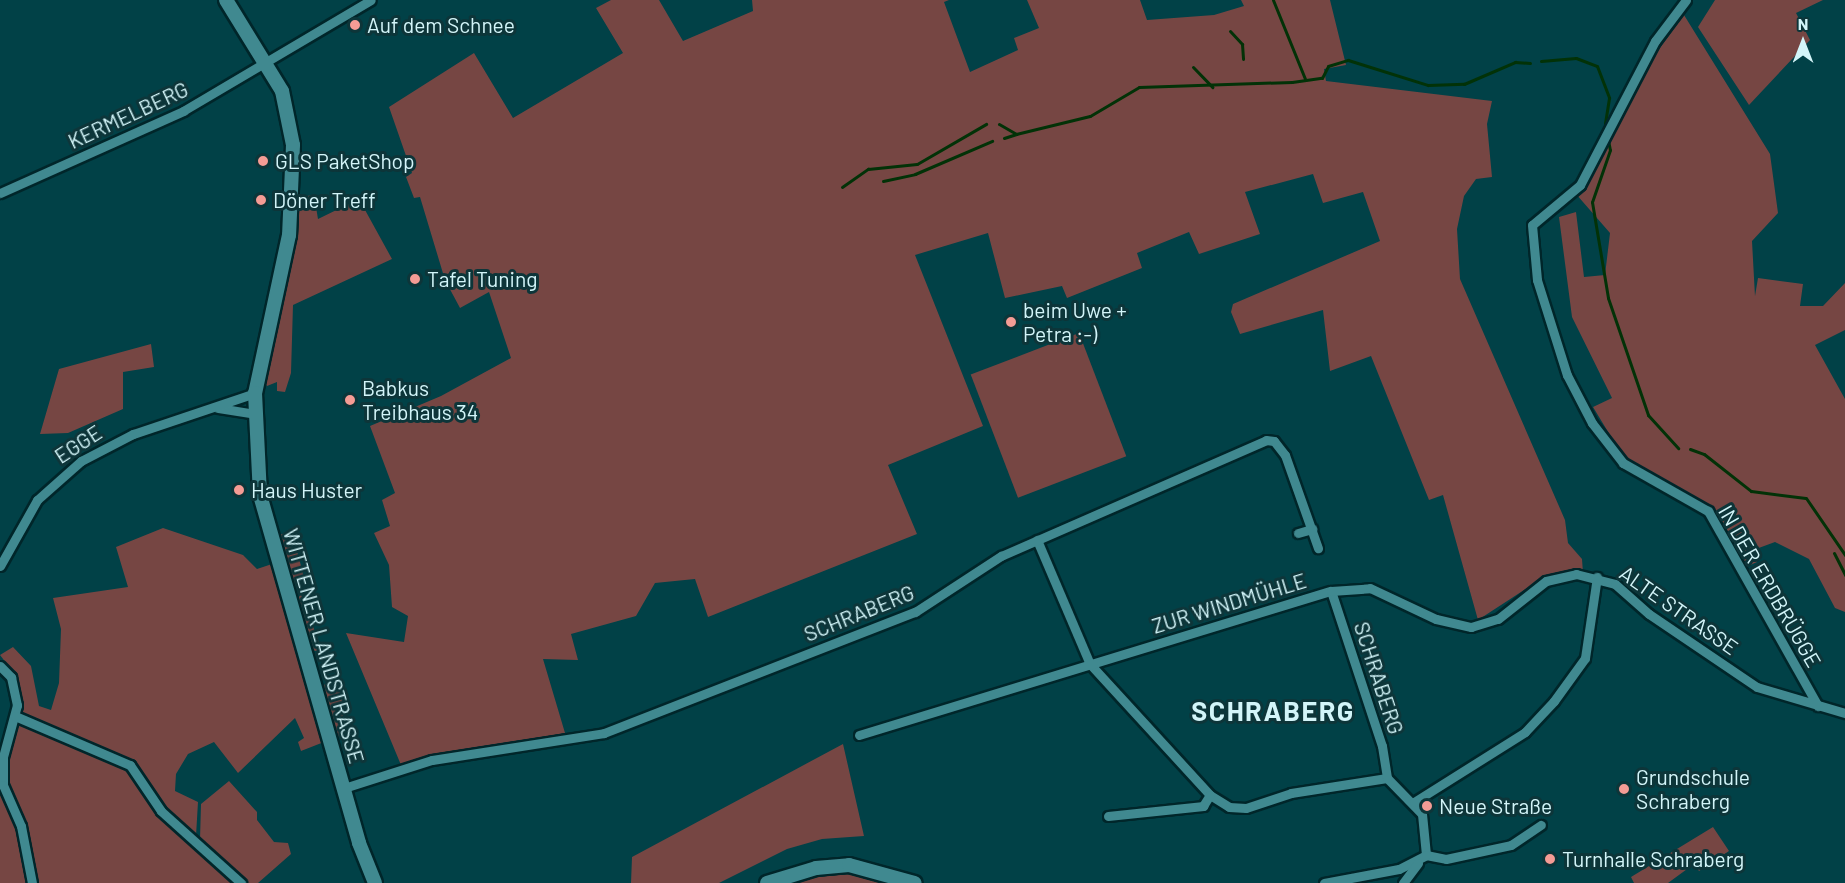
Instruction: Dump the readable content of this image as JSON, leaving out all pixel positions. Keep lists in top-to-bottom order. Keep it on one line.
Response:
{"streets":{"main road":["WITTENER LANDSTRASSE"],"street":["KERMELBERG","EGGE","IN DER ERDBRÜGGE","ZUR WINDMÜHLE","ALTE STRASSE","SCHRABERG"]},"crossings":[["KERMELBERG","WITTENER LANDSTRASSE"],["EGGE","WITTENER LANDSTRASSE"],["IN DER ERDBRÜGGE","ALTE STRASSE"],["ZUR WINDMÜHLE","ALTE STRASSE"],["ZUR WINDMÜHLE","SCHRABERG"],["SCHRABERG","WITTENER LANDSTRASSE"]],"districts":["SCHRABERG"],"places":["Auf dem Schnee","GLS PaketShop","Döner Treff","Tafel Tuning","beim Uwe + Petra :-)","Babkus Treibhaus 34","Haus Huster","Grundschule Schraberg","Neue Straße","Turnhalle Schraberg"],"north":"top"}
